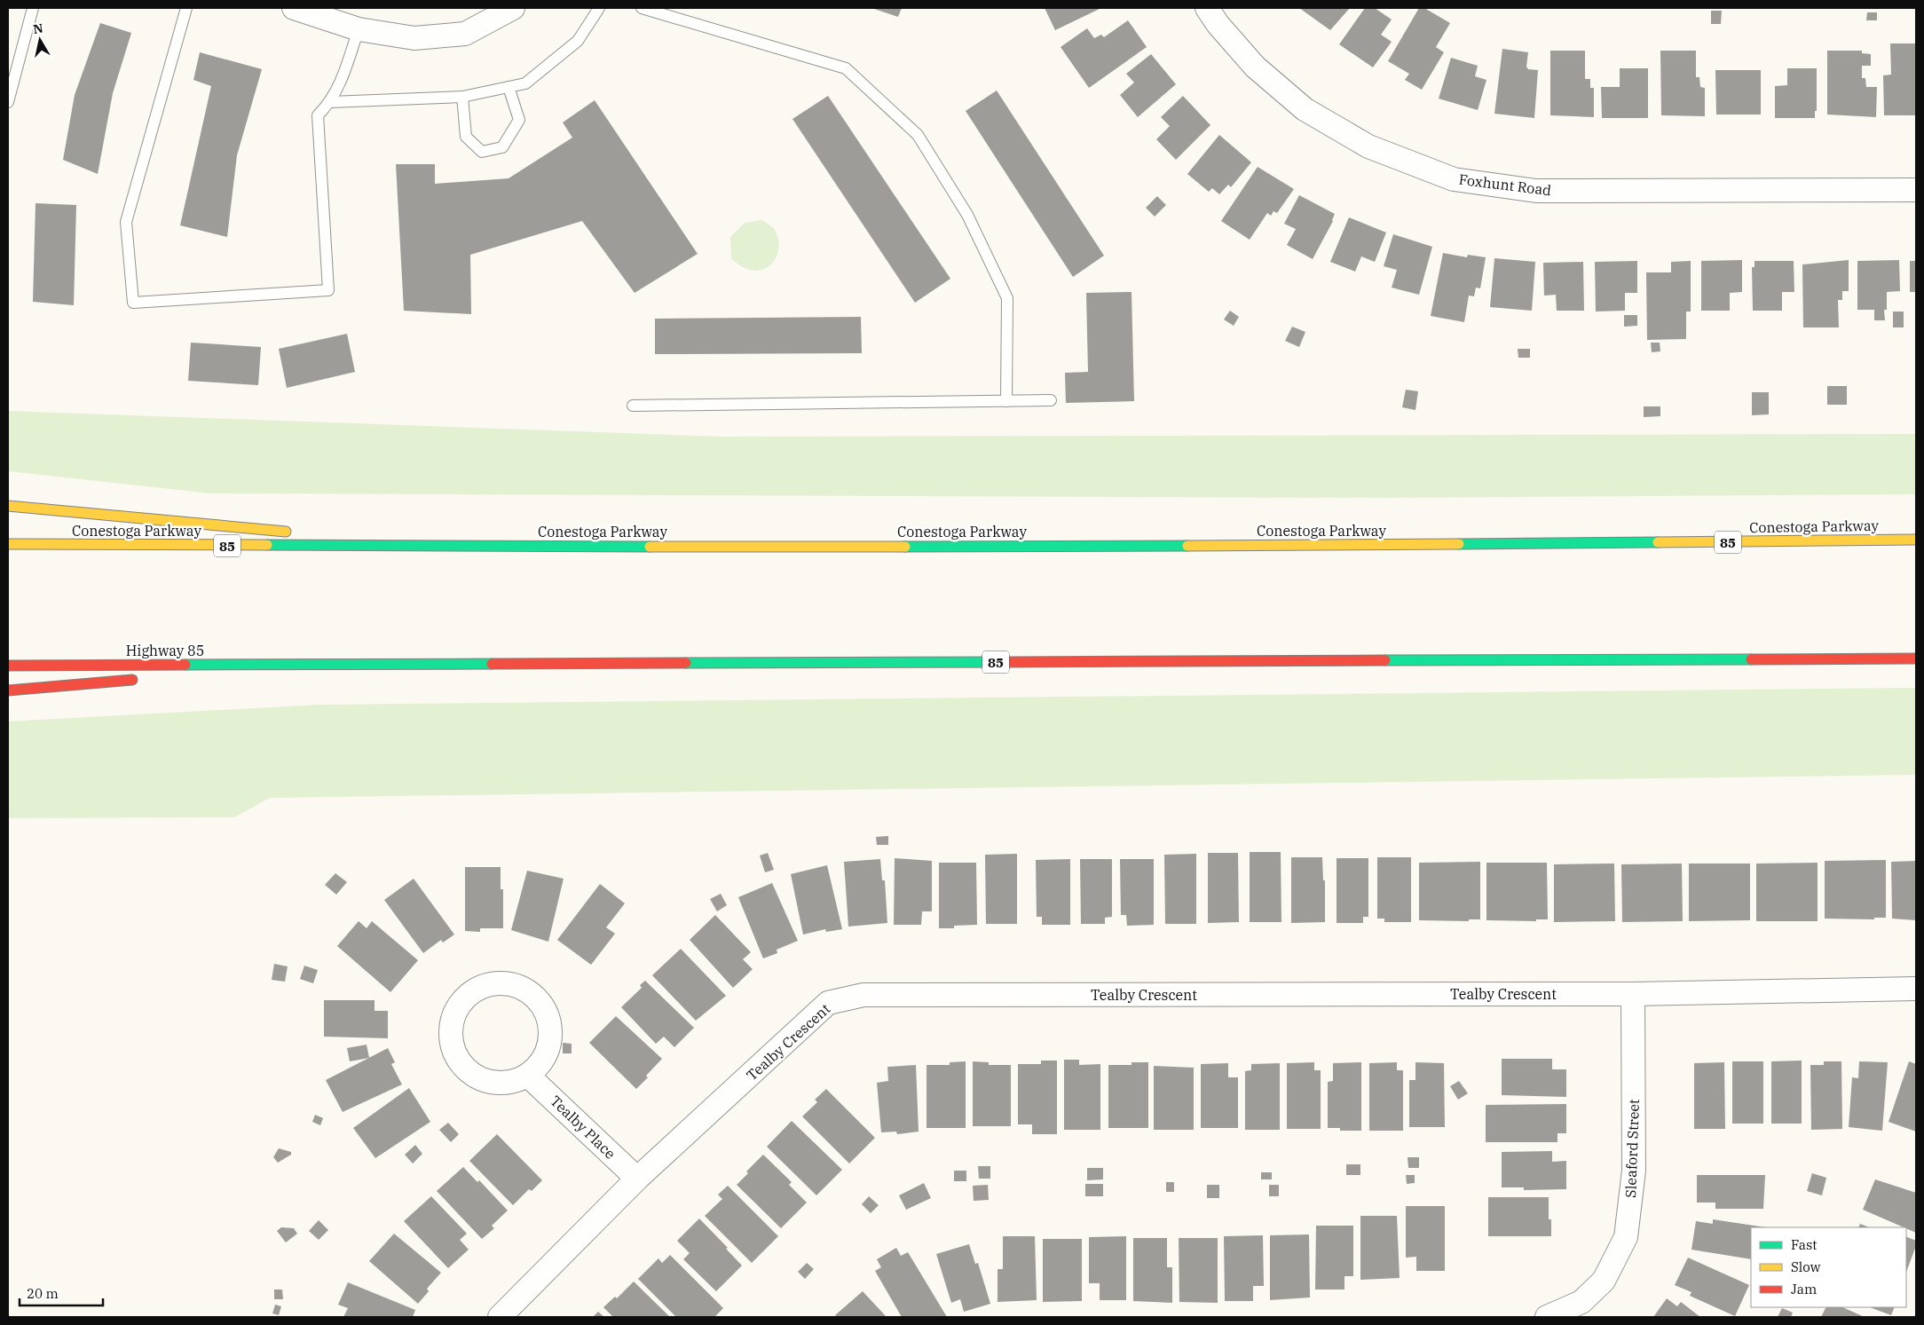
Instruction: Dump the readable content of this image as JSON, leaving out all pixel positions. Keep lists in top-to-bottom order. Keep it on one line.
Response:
{"streets":{"highway":["Conestoga Parkway","85","Highway 85"],"street":["Foxhunt Road","Tealby Crescent","Tealby Place","Sleaford Street"]},"crossings":[["85","Highway 85"],["Tealby Crescent","Tealby Place"],["Tealby Crescent","Sleaford Street"]],"legend":["Fast","Slow","Jam"],"scale_bar":"20 m","north":"top"}
